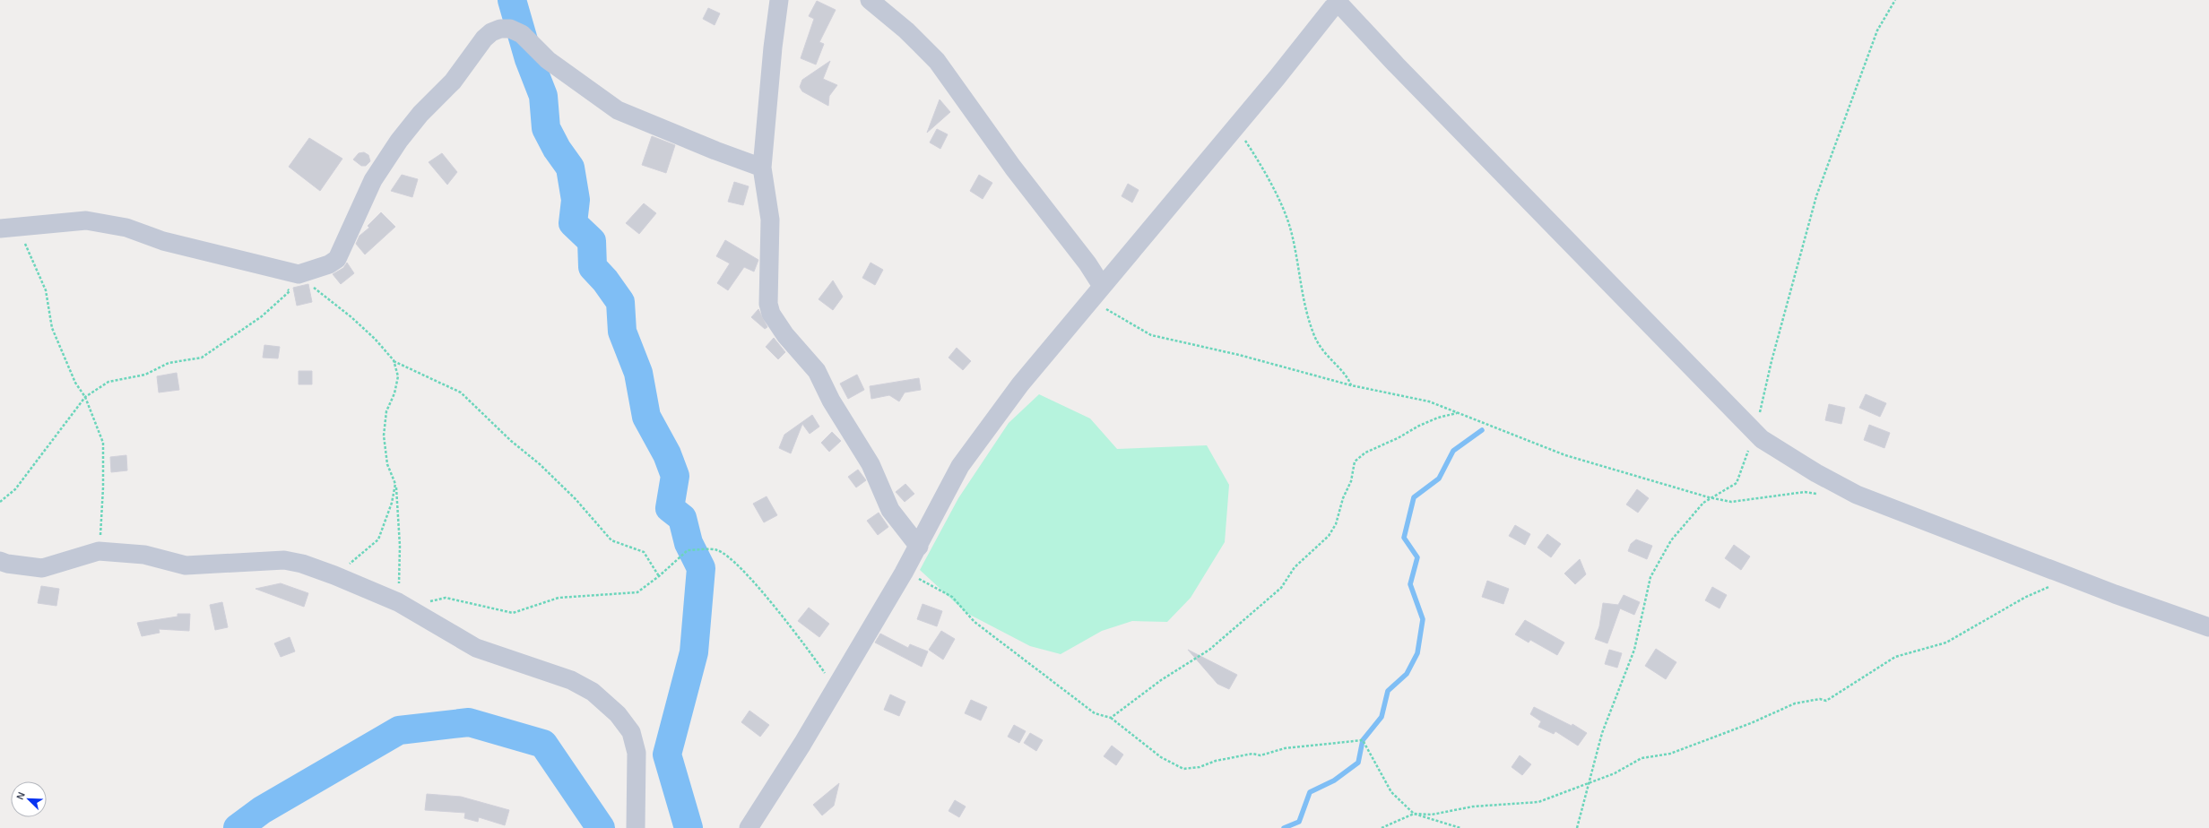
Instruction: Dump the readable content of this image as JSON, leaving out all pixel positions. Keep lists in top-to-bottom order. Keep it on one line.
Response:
{"north":"top left"}
